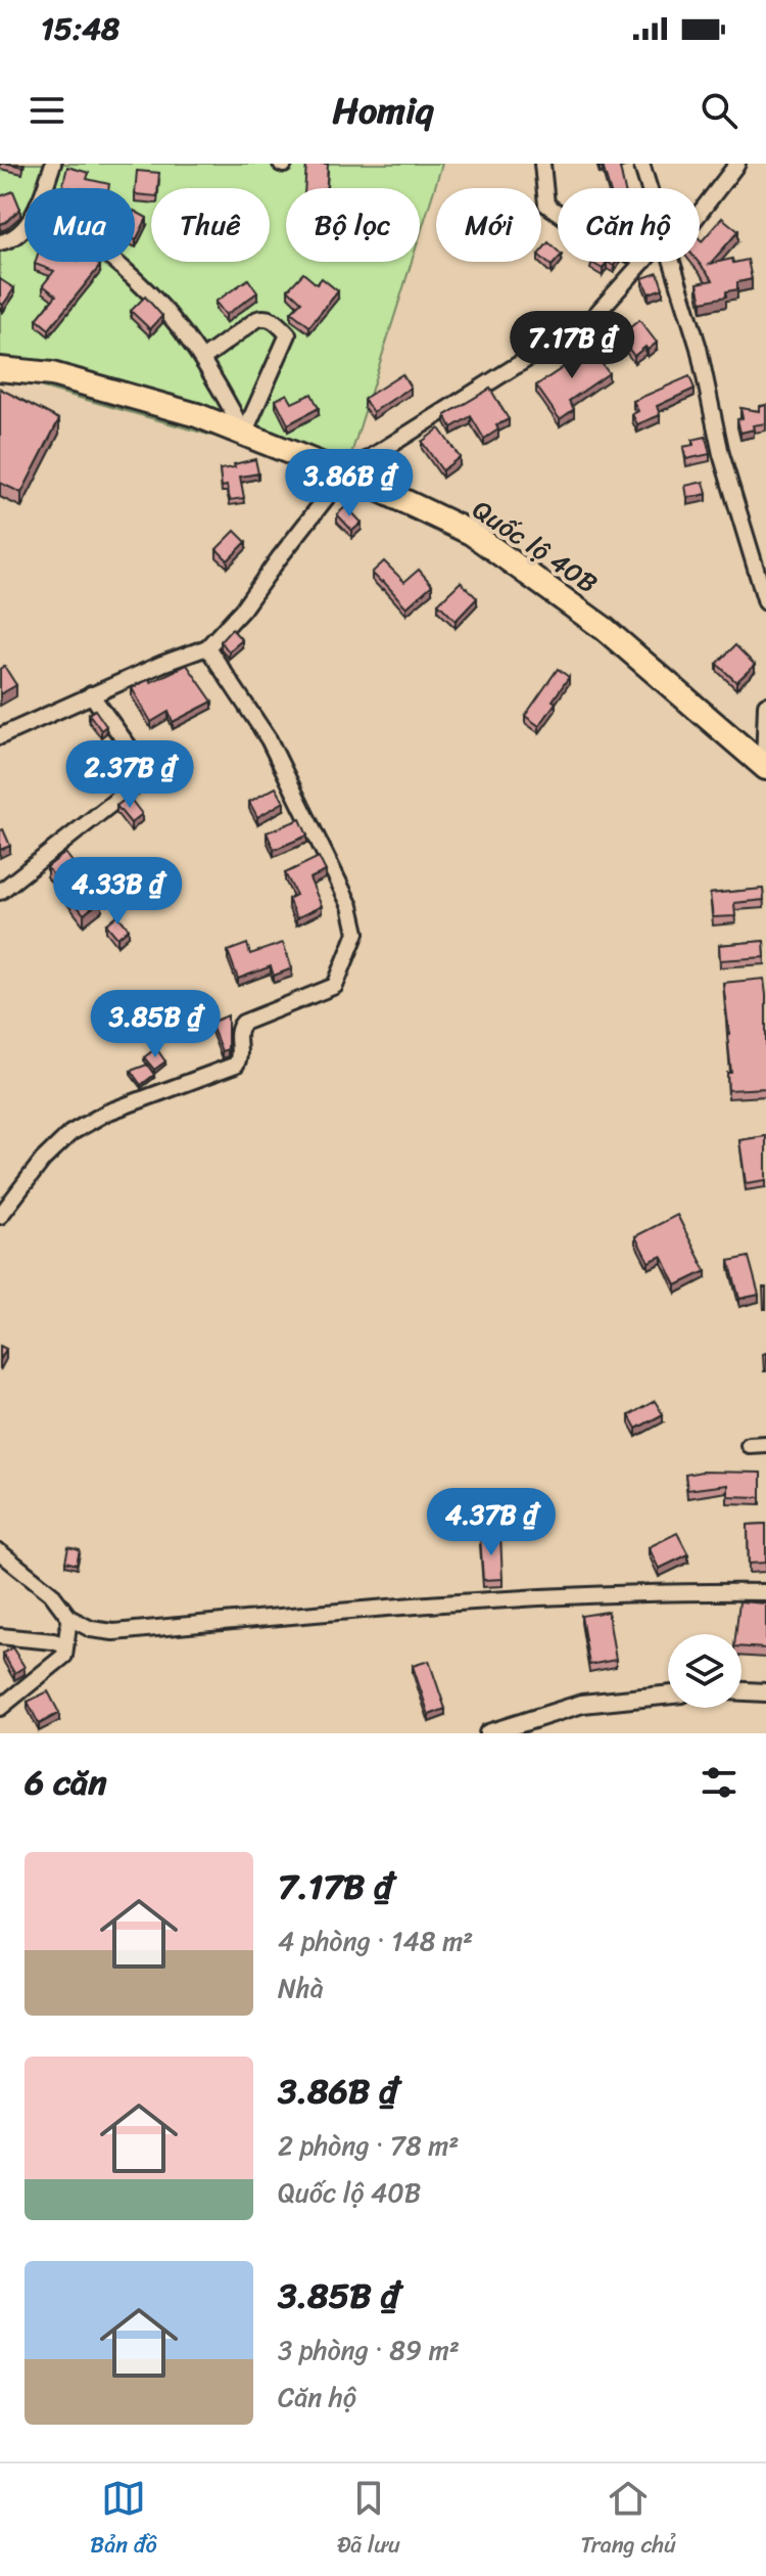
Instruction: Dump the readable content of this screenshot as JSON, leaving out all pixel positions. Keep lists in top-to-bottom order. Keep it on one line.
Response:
{"streets":{"highway":["Quốc lộ 40B"]},"page":{"status":"15:48","header":"Homiq","chip":["Mua","Thuê","Bộ lọc","Mới","Căn hộ"],"price":["7.17B ₫","3.86B ₫","2.37B ₫","4.33B ₫","3.85B ₫","4.37B ₫"],"heading":"6 căn","list":[{"name":"7.17B ₫","note":"4 phòng · 148 m² · Nhà"},{"name":"3.86B ₫","note":"2 phòng · 78 m² · Quốc lộ 40B"},{"name":"3.85B ₫","note":"3 phòng · 89 m² · Căn hộ"}],"tabs":["Bản đồ","Đã lưu","Trang chủ"]}}
